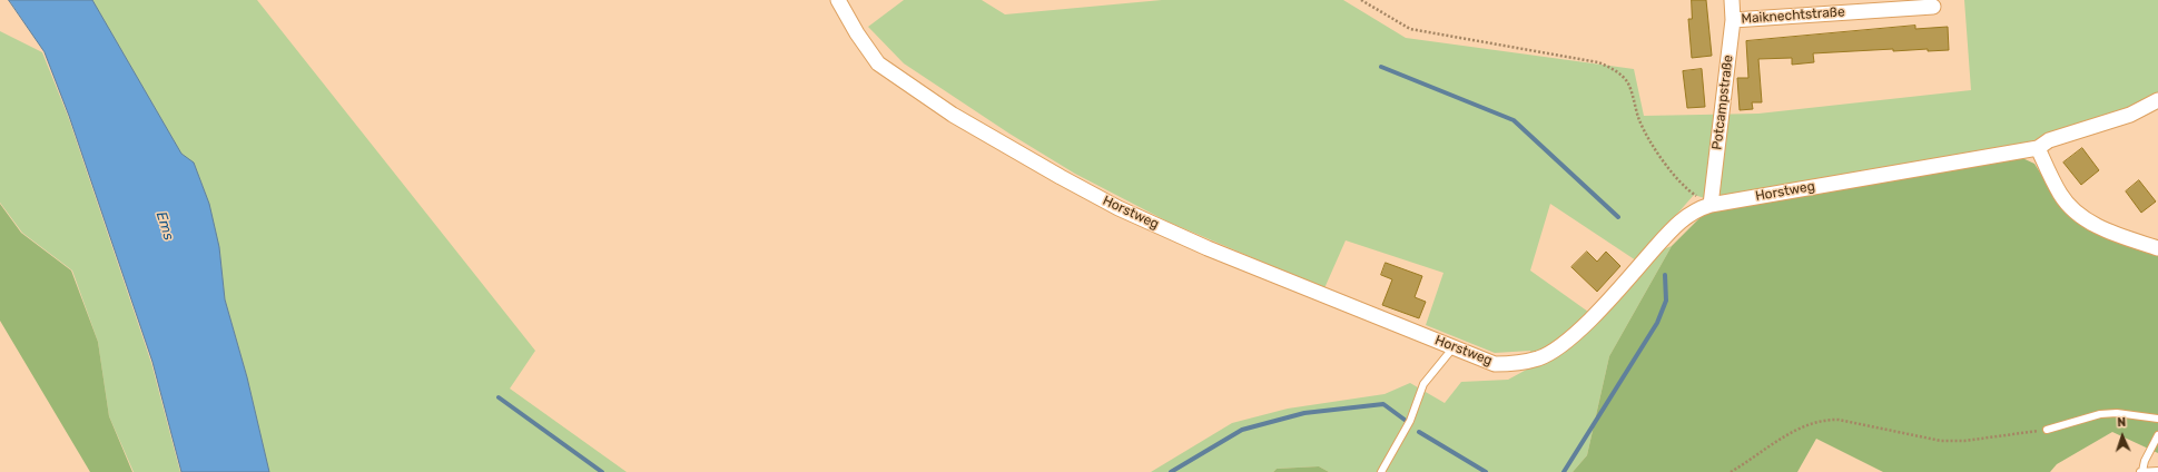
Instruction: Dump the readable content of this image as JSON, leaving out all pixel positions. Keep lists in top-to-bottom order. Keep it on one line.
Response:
{"streets":{"street":["Maiknechtstraße","Potcampstraße","Horstweg"]},"crossings":[["Maiknechtstraße","Potcampstraße"],["Potcampstraße","Horstweg"]],"water":["Ems"],"north":"top"}
